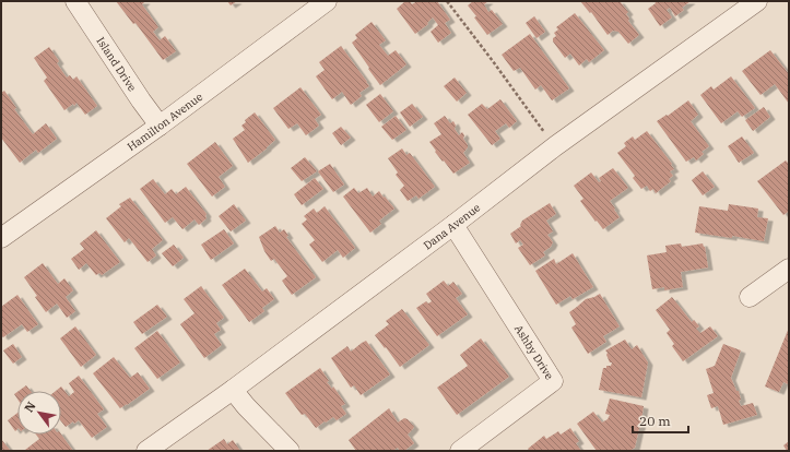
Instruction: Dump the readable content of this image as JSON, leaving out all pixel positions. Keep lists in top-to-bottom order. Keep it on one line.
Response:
{"streets":{"street":["Island Drive","Hamilton Avenue","Dana Avenue","Ashby Drive"]},"crossings":[["Island Drive","Hamilton Avenue"],["Dana Avenue","Ashby Drive"]],"scale_bar":"20 m","north":"top left"}
